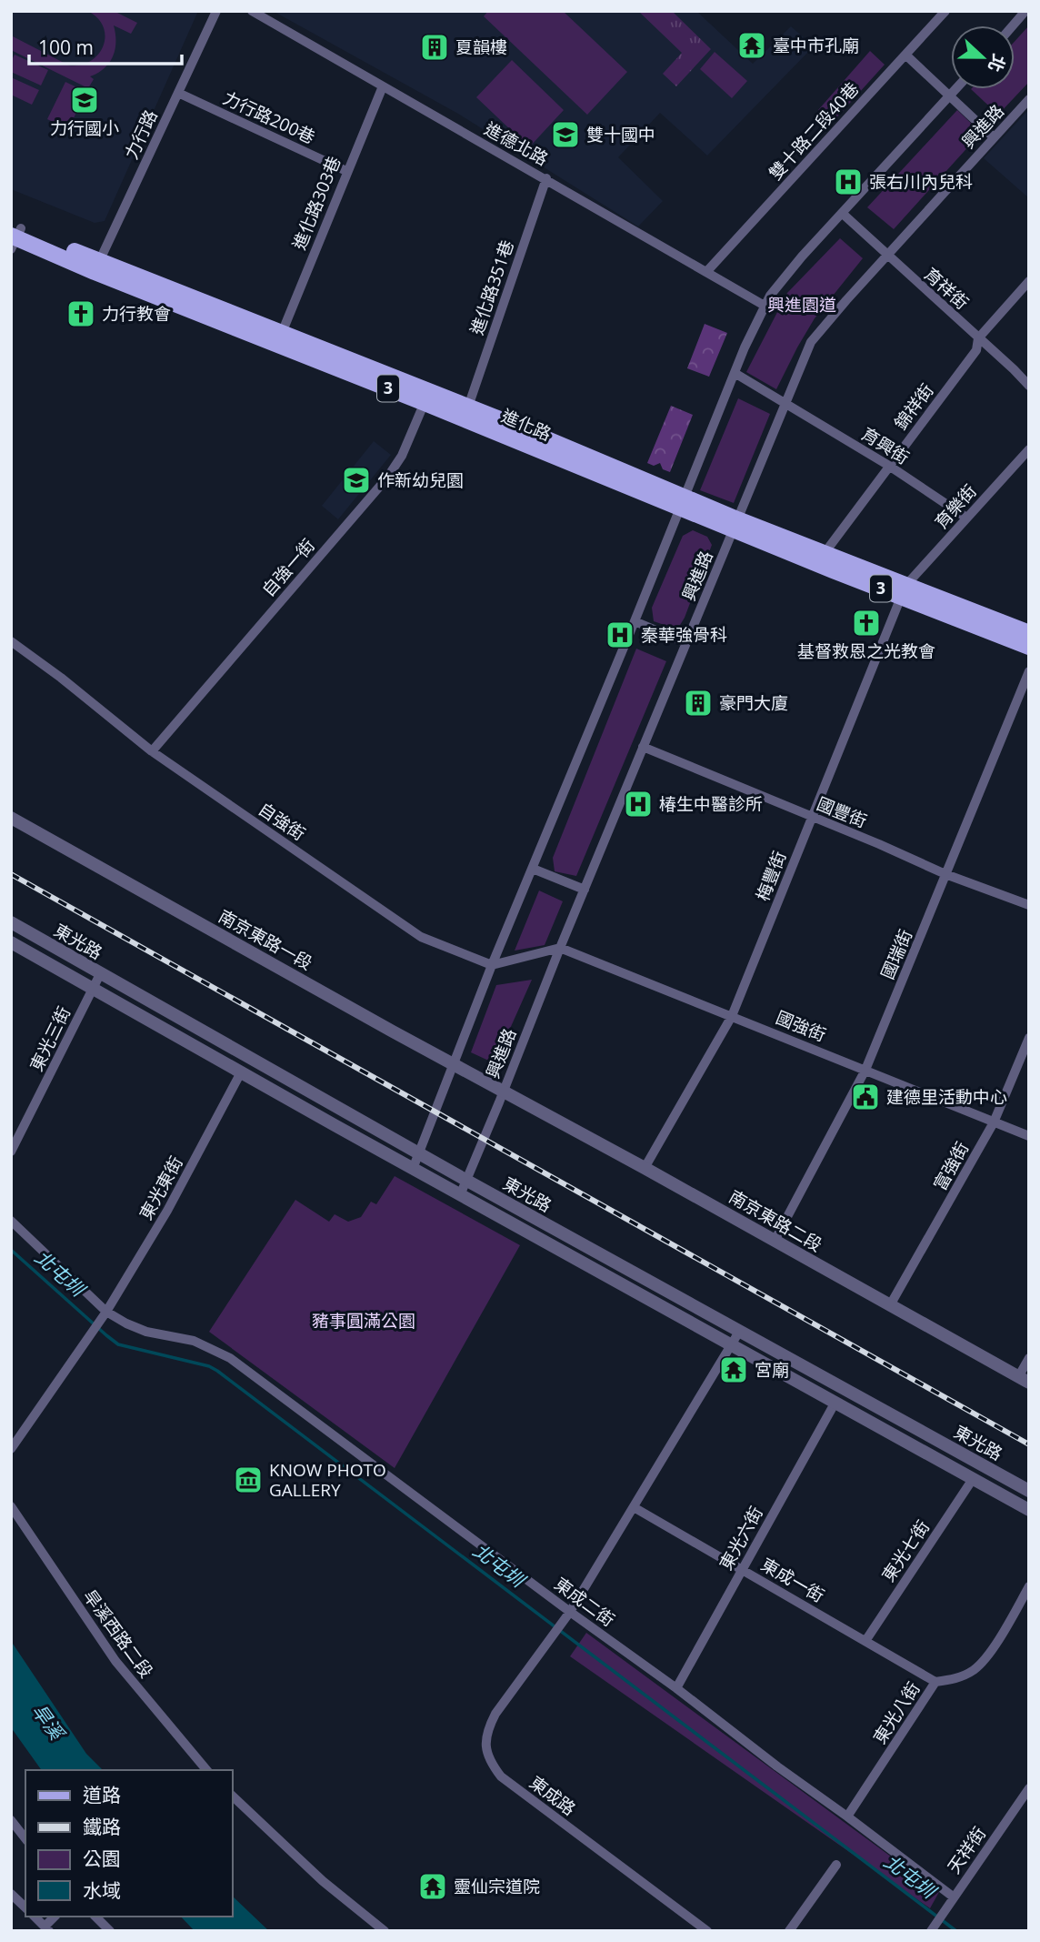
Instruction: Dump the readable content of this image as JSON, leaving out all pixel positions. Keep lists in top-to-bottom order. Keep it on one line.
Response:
{"streets":{"main road":["3","進化路"],"street":["力行路200巷","興進路","雙十路二段40巷","力行路","進德北路","進化路303巷","進化路351巷","育祥街","錦祥街","育興街","育樂街","自強一街","國豐街","自強街","梅豐街","南京東路一段","東光路","國瑞街","國強街","東光三街","富強街","東光東街","南京東路二段","東光六街","東光七街","東成一街","東成二街","旱溪西路二段","東光八街","東成路","天祥街"]},"crossings":[["力行路200巷","力行路"],["力行路200巷","進化路303巷"],["興進路","育祥街"],["興進路","進化路"],["興進路","育興街"],["興進路","國豐街"],["興進路","南京東路一段"],["興進路","東光路"],["興進路","國強街"],["興進路","南京東路二段"],["雙十路二段40巷","進德北路"],["力行路","進化路"],["進德北路","進化路303巷"],["進德北路","進化路351巷"],["進化路303巷","進化路"],["進化路351巷","進化路"],["育祥街","錦祥街"],["錦祥街","進化路"],["錦祥街","育興街"],["進化路","育樂街"],["進化路","自強一街"],["進化路","梅豐街"],["育興街","育樂街"],["育樂街","梅豐街"],["自強一街","自強街"],["國豐街","梅豐街"],["國豐街","國瑞街"],["梅豐街","國強街"],["梅豐街","南京東路二段"],["南京東路一段","南京東路二段"],["東光路","東光三街"],["東光路","東光東街"],["東光路","東光六街"],["東光路","東光七街"],["國瑞街","國強街"],["國瑞街","南京東路二段"],["國強街","富強街"],["富強街","南京東路二段"],["東光東街","東成二街"],["東光六街","東成一街"],["東光六街","東成二街"],["東光七街","東成一街"],["東成一街","東光八街"],["東成二街","東光八街"],["東成二街","東成路"],["東成二街","天祥街"]],"water":["北屯圳","旱溪"],"parks":["興進園道","豬事圓滿公園"],"places":{"temple":["臺中市孔廟","宮廟","靈仙宗道院"],"building":["夏韻樓","豪門大廈"],"school or university":["力行國小","雙十國中","作新幼兒園"],"hospital":["張右川內兒科","秦華強骨科","椿生中醫診所"],"church":["力行教會","基督救恩之光教會"],"public building":["建德里活動中心"],"museum":["KNOW PHOTO GALLERY"]},"legend":["道路","鐵路","公園","水域"],"scale_bar":"100 m","north":"right"}
